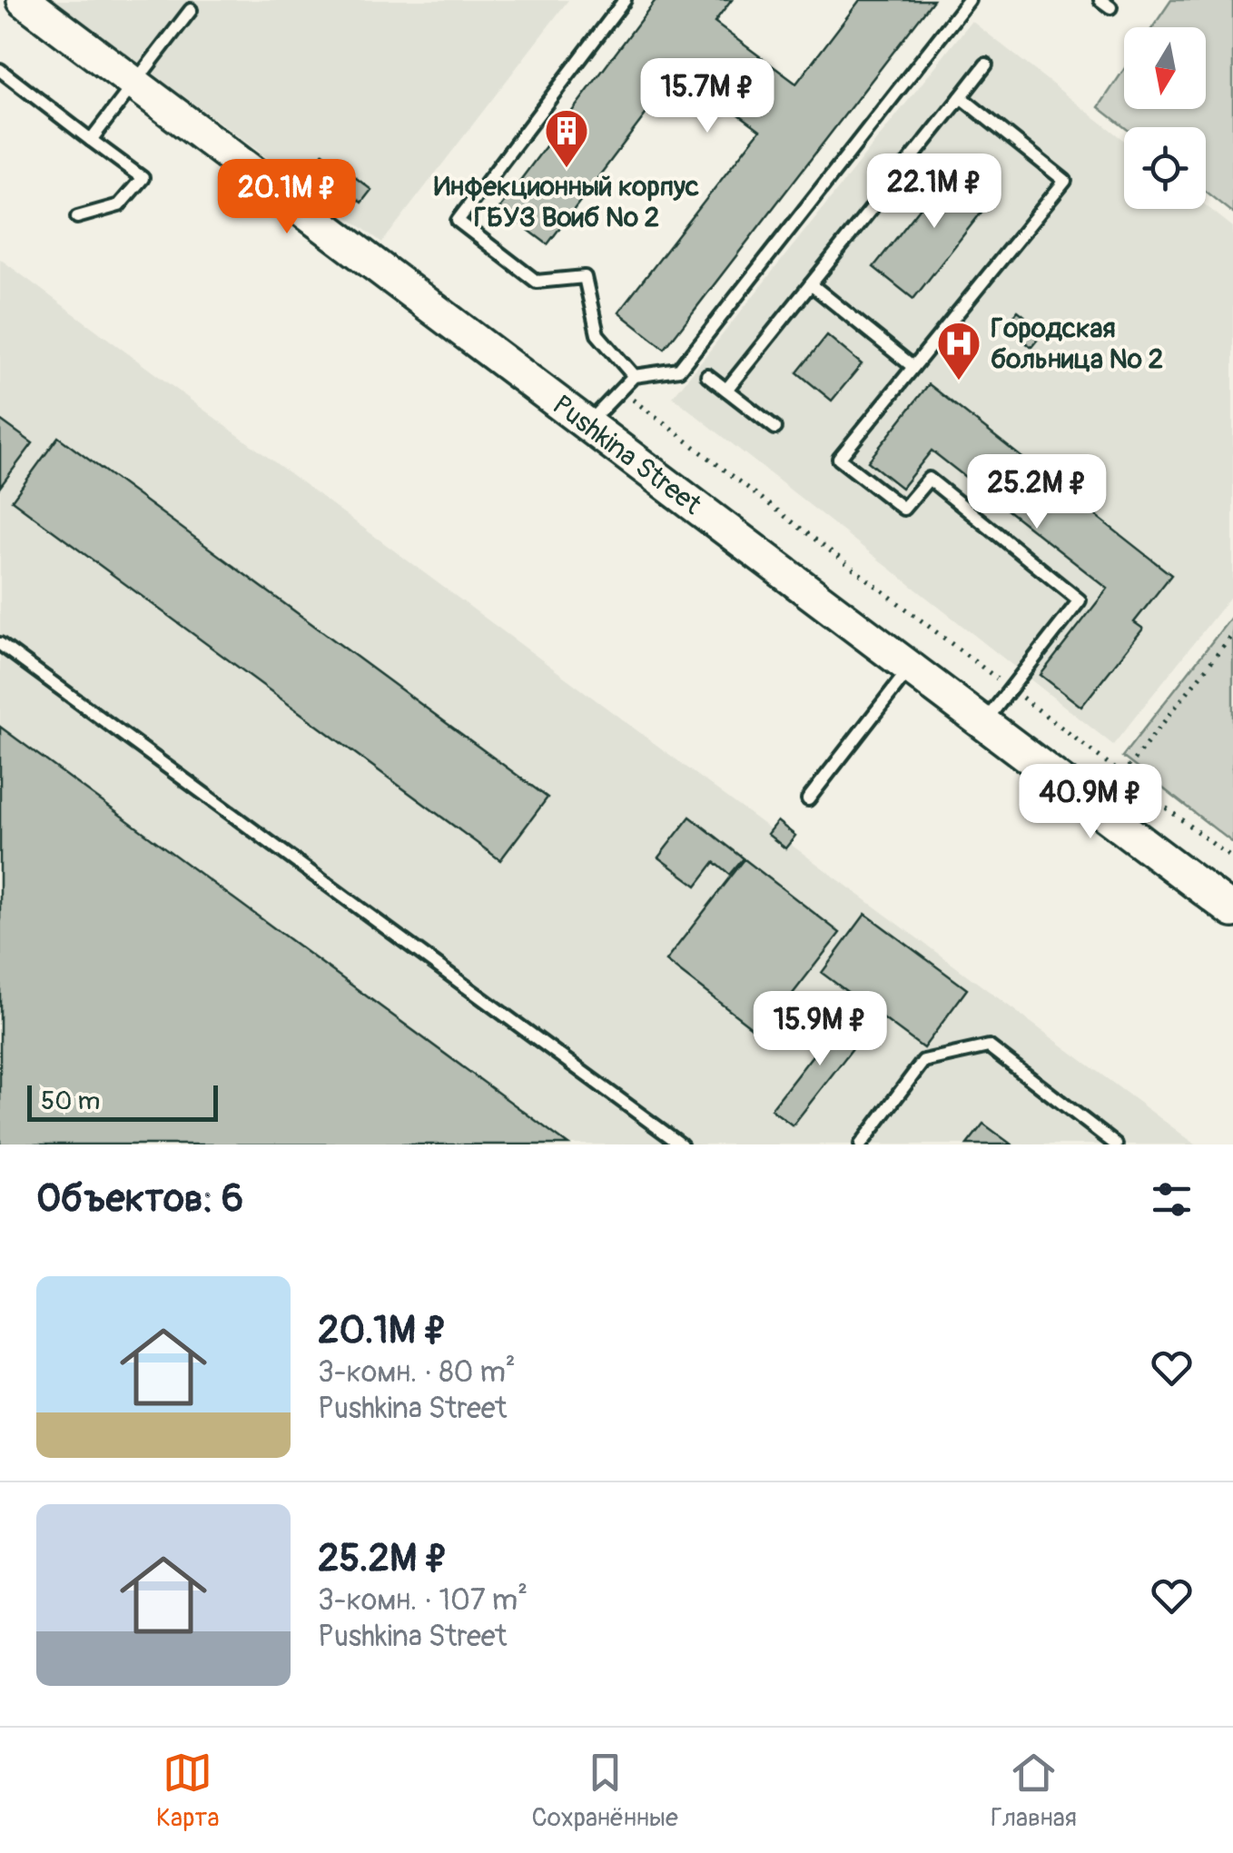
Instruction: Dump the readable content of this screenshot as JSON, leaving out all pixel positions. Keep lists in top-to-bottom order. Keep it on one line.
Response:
{"streets":{"main road":["Pushkina Street"]},"places":{"building":["Инфекционный корпус ГБУЗ Воиб № 2"],"hospital":["Городская больница № 2"]},"scale_bar":"50 m","north":"bottom","page":{"price":["15.7M ₽","22.1M ₽","20.1M ₽","25.2M ₽","40.9M ₽","15.9M ₽"],"scale":"50 m","heading":"Объектов: 6","list":[{"name":"20.1M ₽","note":"3-комн. · 80 m² · Pushkina Street"},{"name":"25.2M ₽","note":"3-комн. · 107 m² · Pushkina Street"}],"tabs":["Карта","Сохранённые","Главная"]}}
